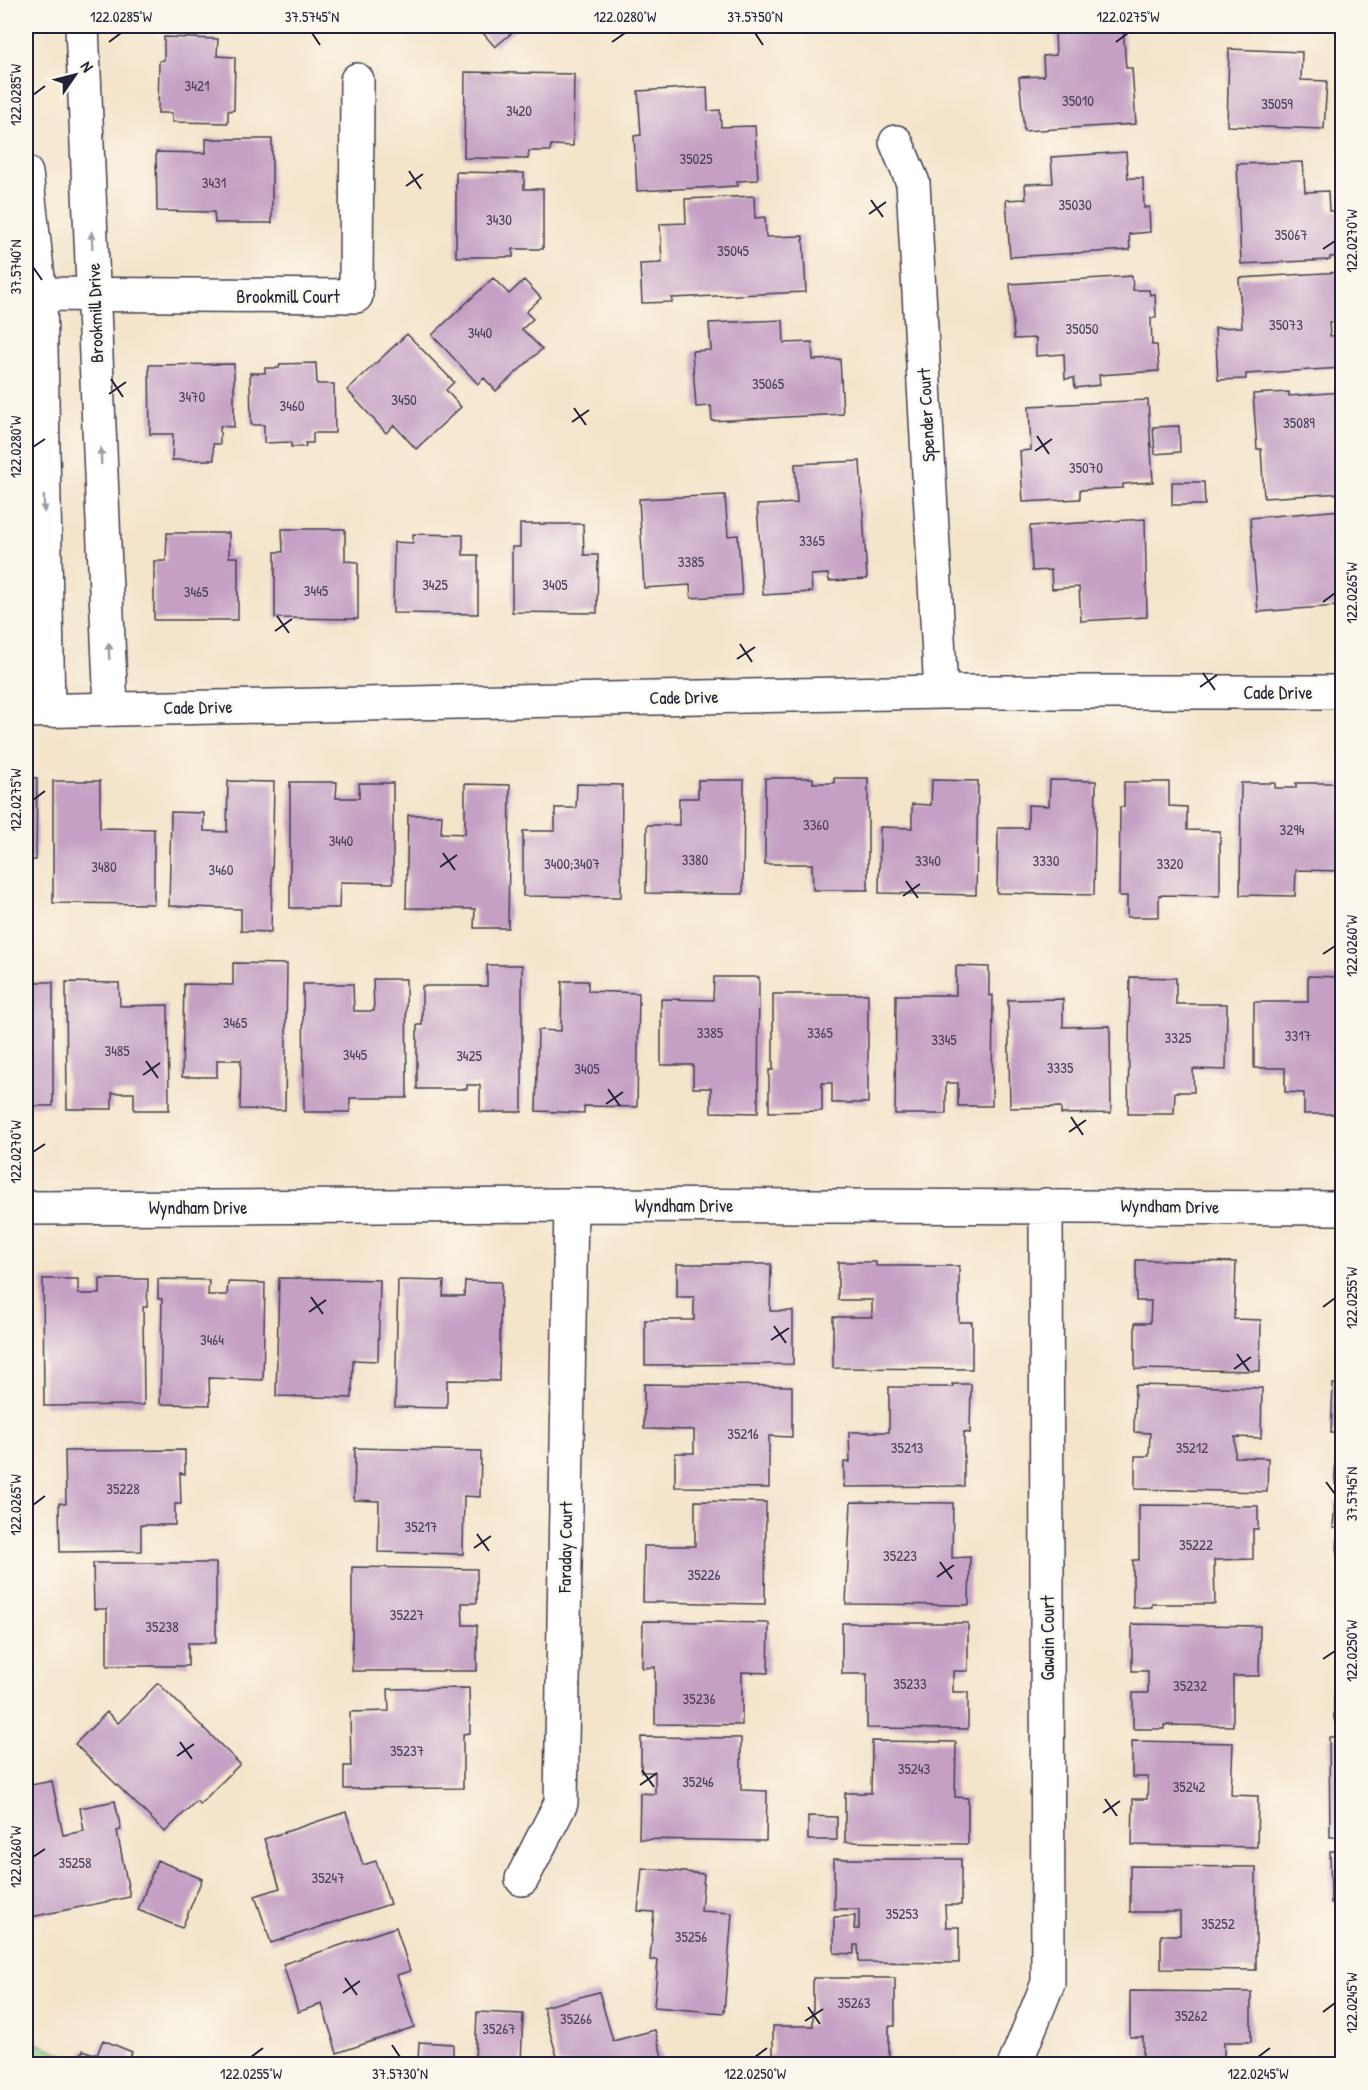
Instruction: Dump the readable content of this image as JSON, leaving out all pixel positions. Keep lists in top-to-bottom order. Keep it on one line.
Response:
{"streets":{"street":["Brookmill Court","Brookmill Drive","Spender Court","Cade Drive","Wyndham Drive","Faraday Court","Gawain Court"]},"crossings":[["Brookmill Court","Brookmill Drive"],["Brookmill Drive","Cade Drive"],["Spender Court","Cade Drive"],["Wyndham Drive","Faraday Court"],["Wyndham Drive","Gawain Court"]],"house_numbers":["3421","35010","35059","3420","35025","3431","35030","3430","35067","35045","35073","35050","3440","35065","3470","3450","3460","35089","35070","3365","3385","3425","3405","3445","3465","3360","3294","3440","3380","3340","3330","3400;3407","3320","3480","3460","3465","3385","3365","3317","3325","3345","3485","3445","3425","3335","3405","3464","35216","35213","35212","35228","35217","35222","35223","35226","35227","35238","35233","35232","35236","35237","35243","35246","35242","35258","35247","35253","35252","35256","35263","35262","35266","35267"],"north":"top right","coordinates":["122.0285°W","37.5745°N","122.0280°W","37.5750°N","122.0275°W","122.0270°W","37.5740°N","122.0265°W","122.0260°W","122.0255°W","122.0250°W","122.0245°W","37.5730°N"]}
